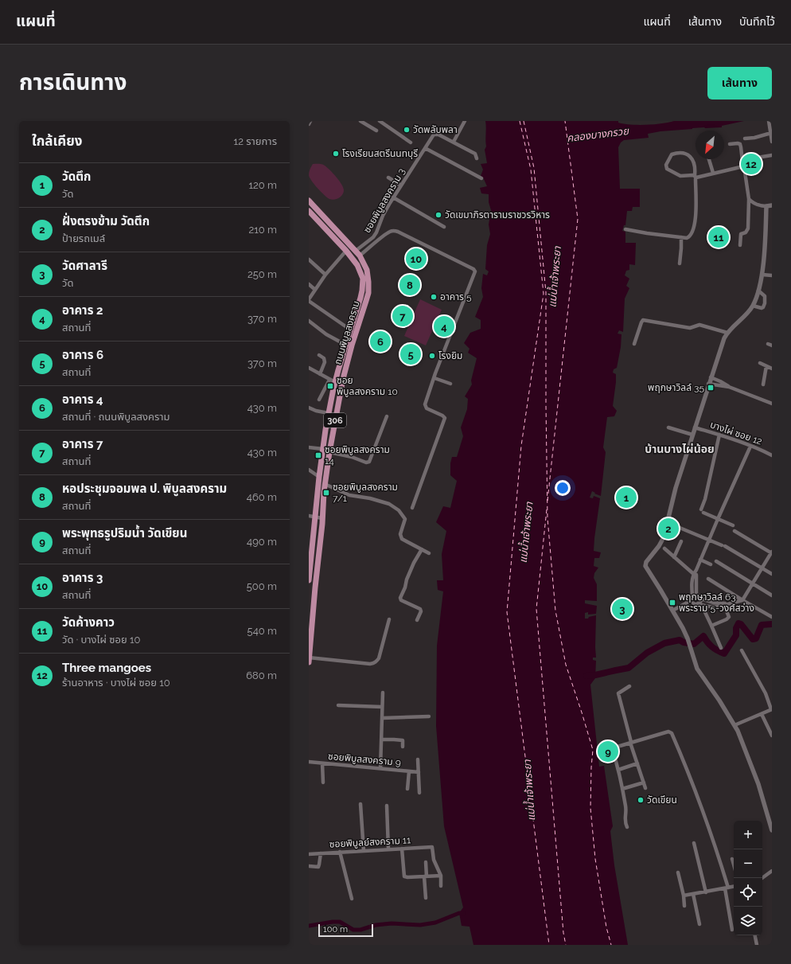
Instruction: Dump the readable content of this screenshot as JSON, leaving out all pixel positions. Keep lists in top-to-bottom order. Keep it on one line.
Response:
{"streets":{"main road":["ถนนพิบูลสงคราม","306"],"street":["ซอยพิบูลสงคราม 3","บางไผ่ ซอย 12","ซอยพิบูลสงคราม 9","ซอยพิบูลย์สงคราม 11"]},"crossings":[["ซอยพิบูลสงคราม 3","ถนนพิบูลสงคราม"]],"districts":["บ้านบางไผ่น้อย"],"water":["คลองบางกรวย","แม่น้ำเจ้าพระยา"],"places":{"other":["วัดพลับพลา","โรงเรียนสตรีนนทบุรี","วัดเขมาภิรตารามราชวรวิหาร","อาคาร 5","โรงยิม","วัดเขียน"],"transit":["ซอย พิบูลสงคราม 10","พฤกษาวิลล์ 35","ซอยพิบูลสงคราม 14","ซอยพิบูลสงคราม 7/1","พฤกษาวิลล์ 63 พระราม 5-วงศ์สว่าง"]},"scale_bar":"100 m","north":"bottom left","page":{"header":"แผนที่","nav":["แผนที่","เส้นทาง","บันทึกไว้"],"title":"การเดินทาง","buttons":"เส้นทาง","heading":["ใกล้เคียง","12 รายการ"],"pins":["12","11","10","8","7","4","6","5","1","2","3","9"],"list":[{"mark":"1","name":"วัดตึก","note":"วัด","value":"120 m"},{"mark":"2","name":"ฝั่งตรงข้าม วัดตึก","note":"ป้ายรถเมล์","value":"210 m"},{"mark":"3","name":"วัดศาลารี","note":"วัด","value":"250 m"},{"mark":"4","name":"อาคาร 2","note":"สถานที่","value":"370 m"},{"mark":"5","name":"อาคาร 6","note":"สถานที่","value":"370 m"},{"mark":"6","name":"อาคาร 4","note":"สถานที่ · ถนนพิบูลสงคราม","value":"430 m"},{"mark":"7","name":"อาคาร 7","note":"สถานที่","value":"430 m"},{"mark":"8","name":"หอประชุมจอมพล ป. พิบูลสงคราม","note":"สถานที่","value":"460 m"},{"mark":"9","name":"พระพุทธรูปริมน้ำ วัดเขียน","note":"สถานที่","value":"490 m"},{"mark":"10","name":"อาคาร 3","note":"สถานที่","value":"500 m"},{"mark":"11","name":"วัดค้างคาว","note":"วัด · บางไผ่ ซอย 10","value":"540 m"},{"mark":"12","name":"Three mangoes","note":"ร้านอาหาร · บางไผ่ ซอย 10","value":"680 m"}],"map_buttons":["+","−"],"scale":"100 m"}}
